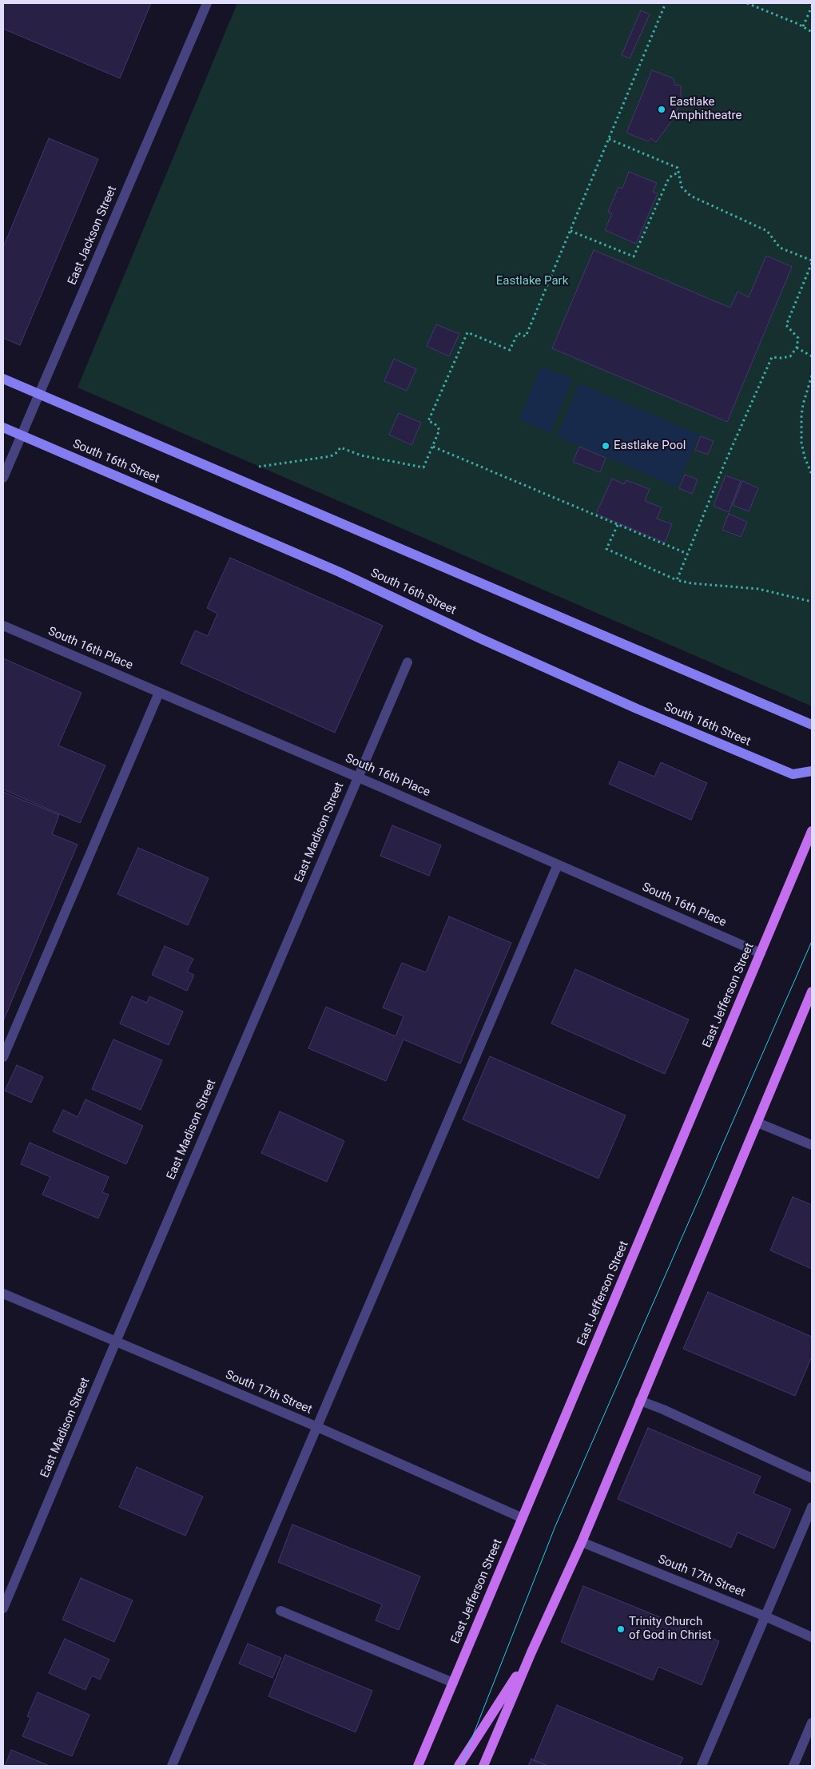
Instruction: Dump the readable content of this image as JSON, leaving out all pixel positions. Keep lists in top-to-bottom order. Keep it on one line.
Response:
{"streets":{"main road":["South 16th Street","East Jefferson Street"],"street":["East Jackson Street","South 16th Place","East Madison Street","South 17th Street"]},"crossings":[["South 16th Place","East Madison Street"],["South 16th Place","East Jefferson Street"],["East Madison Street","South 17th Street"],["East Jefferson Street","South 17th Street"]],"parks":["Eastlake Park"],"places":["Eastlake Amphitheatre","Eastlake Pool","Trinity Church of God in Christ"]}
